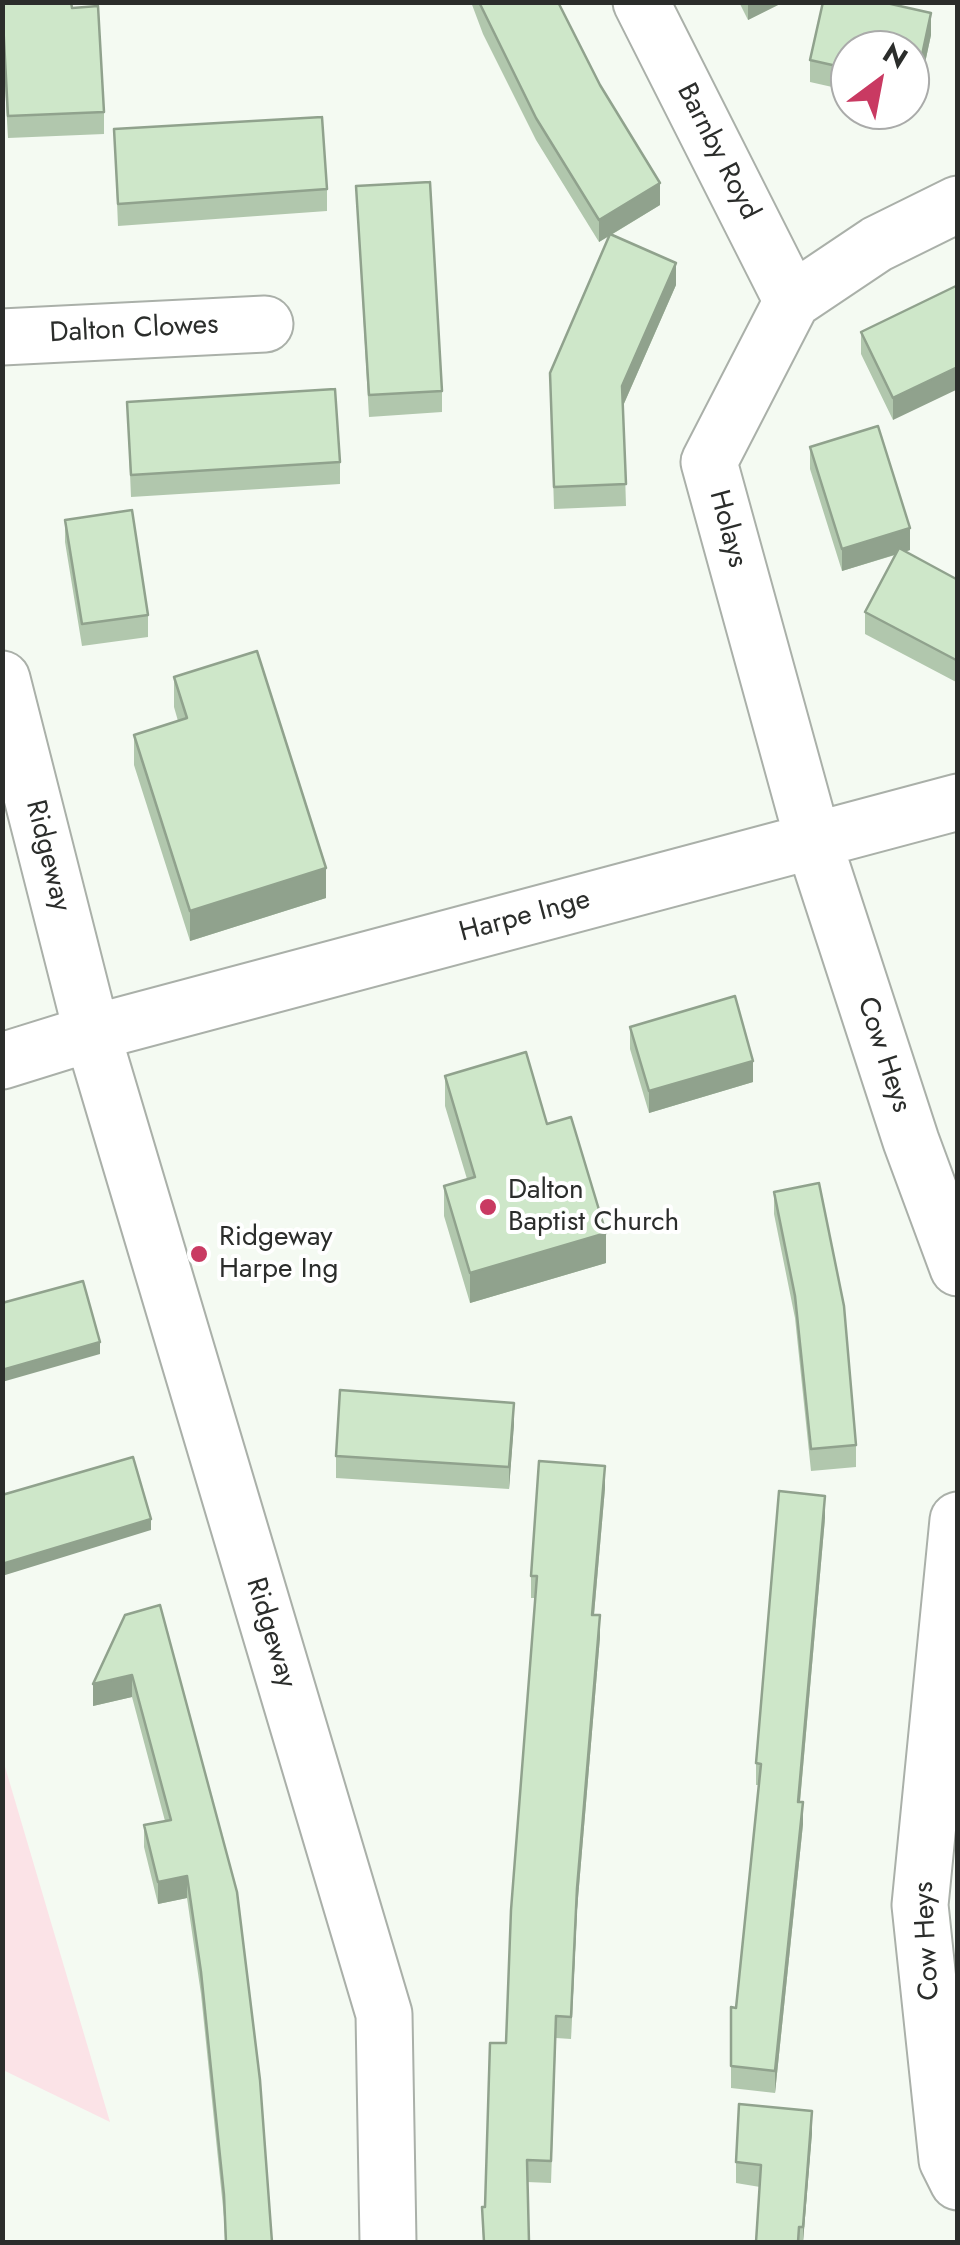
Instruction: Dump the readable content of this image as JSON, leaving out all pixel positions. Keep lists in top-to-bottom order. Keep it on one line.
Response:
{"streets":{"street":["Barnby Royd","Dalton Clowes","Holays","Ridgeway","Harpe Inge","Cow Heys"]},"crossings":[["Barnby Royd","Holays"],["Holays","Harpe Inge"],["Holays","Cow Heys"],["Ridgeway","Harpe Inge"],["Harpe Inge","Cow Heys"]],"places":["Dalton Baptist Church","Ridgeway Harpe Ing"],"north":"top right"}
